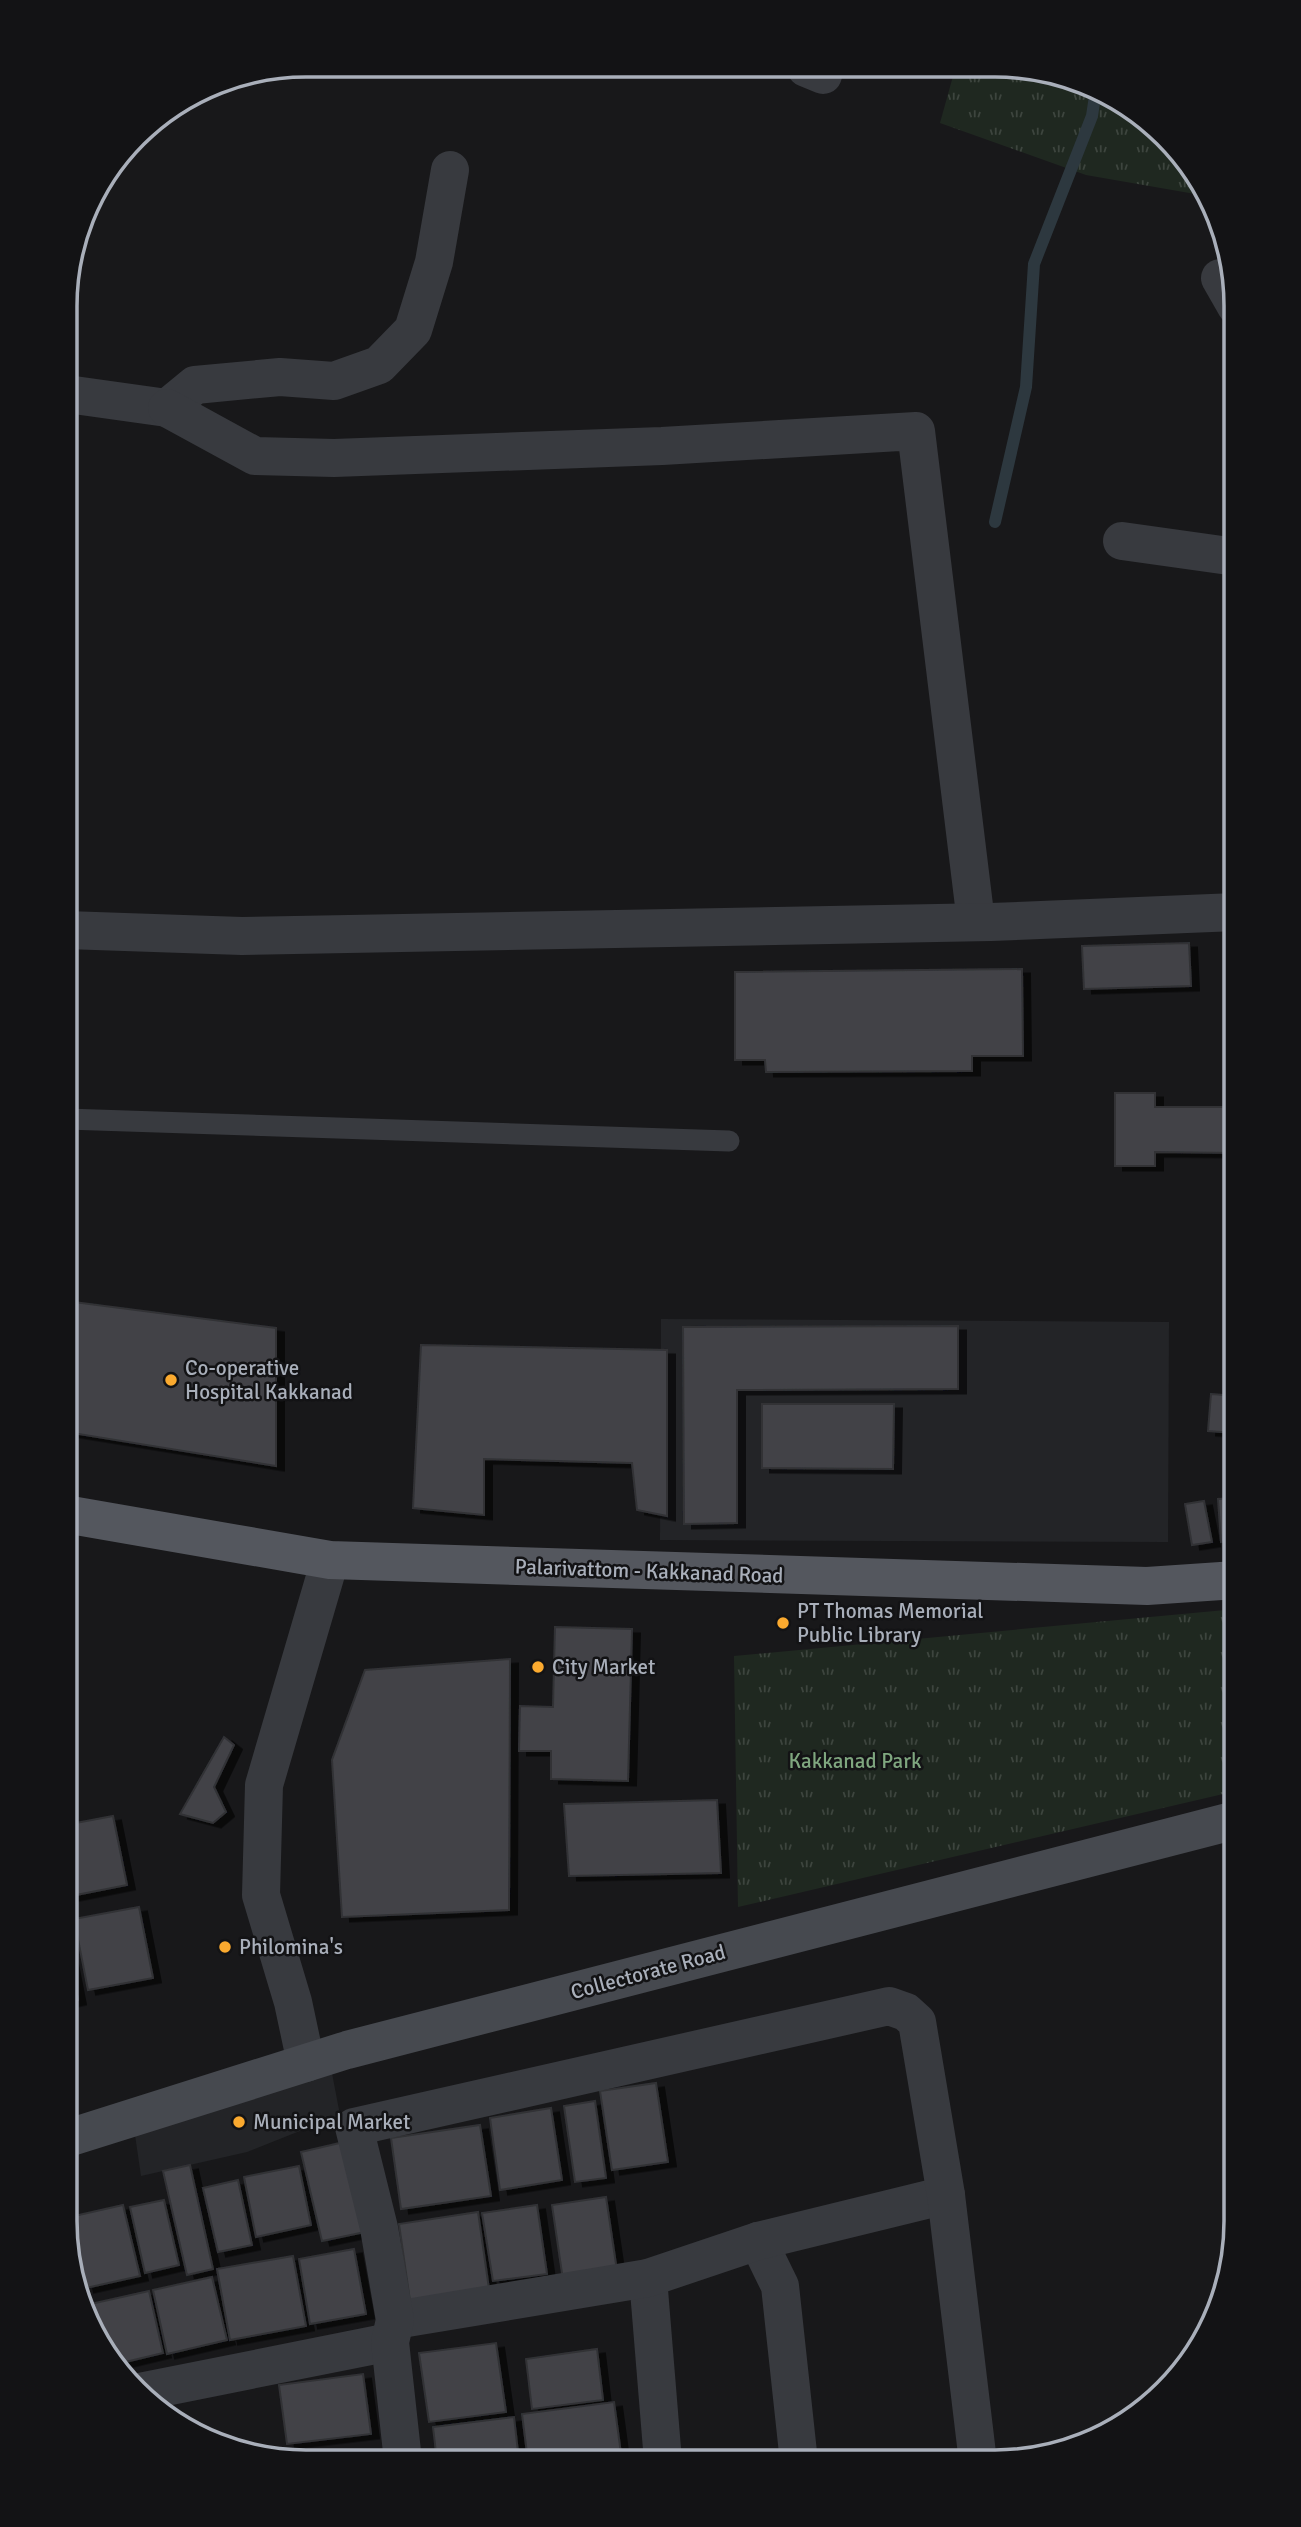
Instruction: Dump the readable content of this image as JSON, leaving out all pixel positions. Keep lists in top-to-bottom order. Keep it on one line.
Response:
{"streets":{"main road":["Palarivattom - Kakkanad Road"],"street":["Collectorate Road"]},"parks":["Kakkanad Park"],"places":["Co-operative Hospital Kakkanad","PT Thomas Memorial Public Library","City Market","Philomina's","Municipal Market"]}
